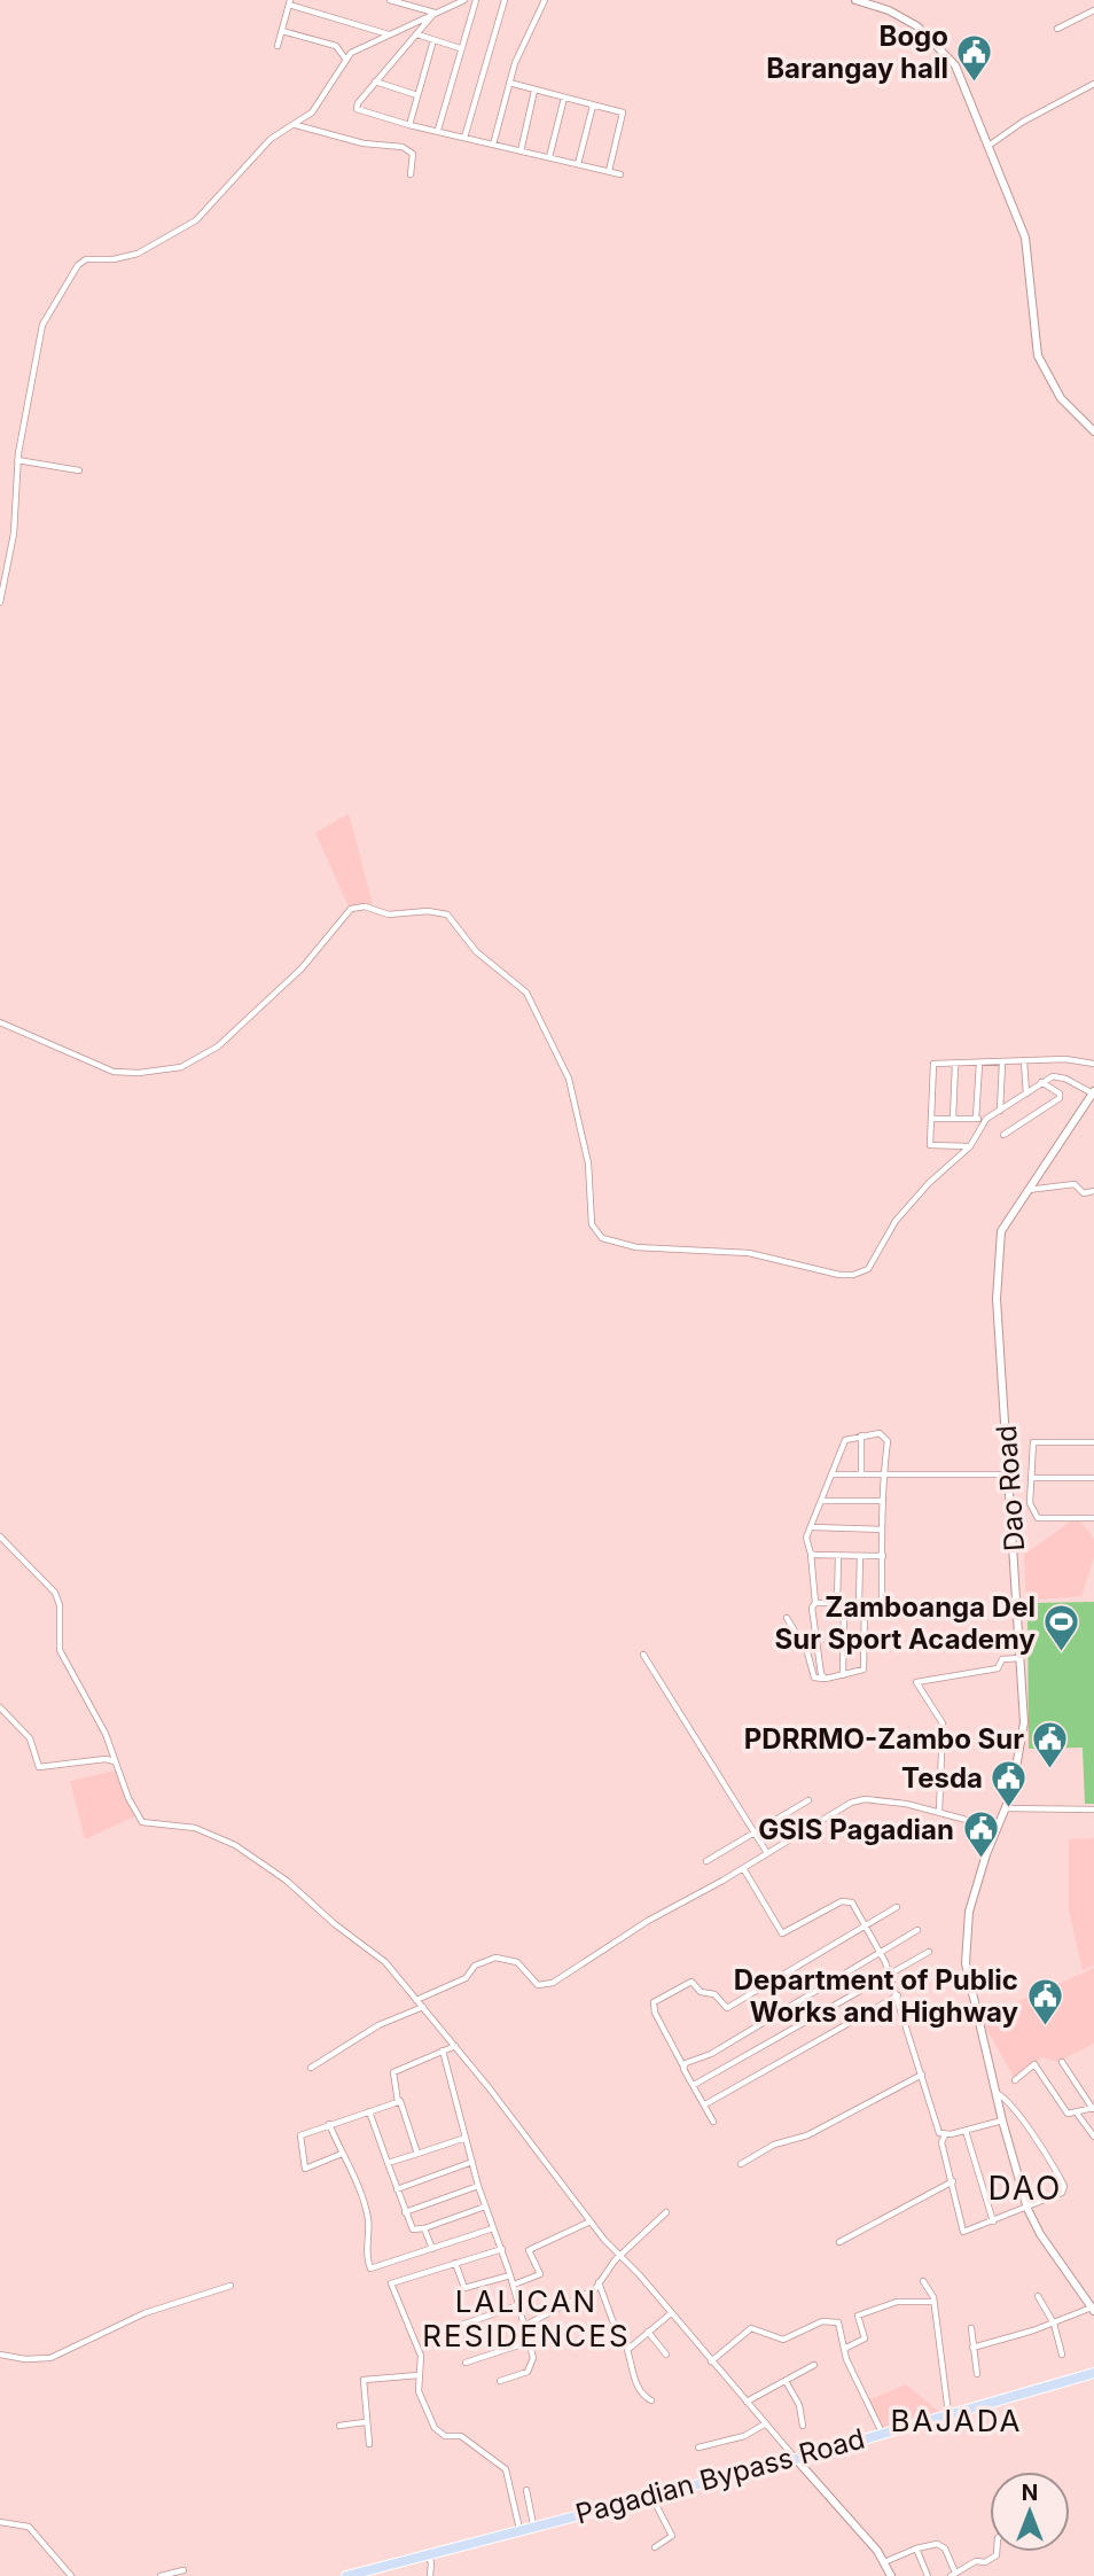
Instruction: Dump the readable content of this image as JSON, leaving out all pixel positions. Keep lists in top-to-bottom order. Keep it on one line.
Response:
{"streets":{"highway":["Pagadian Bypass Road"],"street":["Dao Road"]},"districts":["DAO","LALICAN RESIDENCES","BAJADA"],"places":{"public building":["Bogo Barangay hall","PDRRMO-Zambo Sur","Tesda","GSIS Pagadian","Department of Public Works and Highway"],"sports":["Zamboanga Del Sur Sport Academy"]},"north":"top"}
